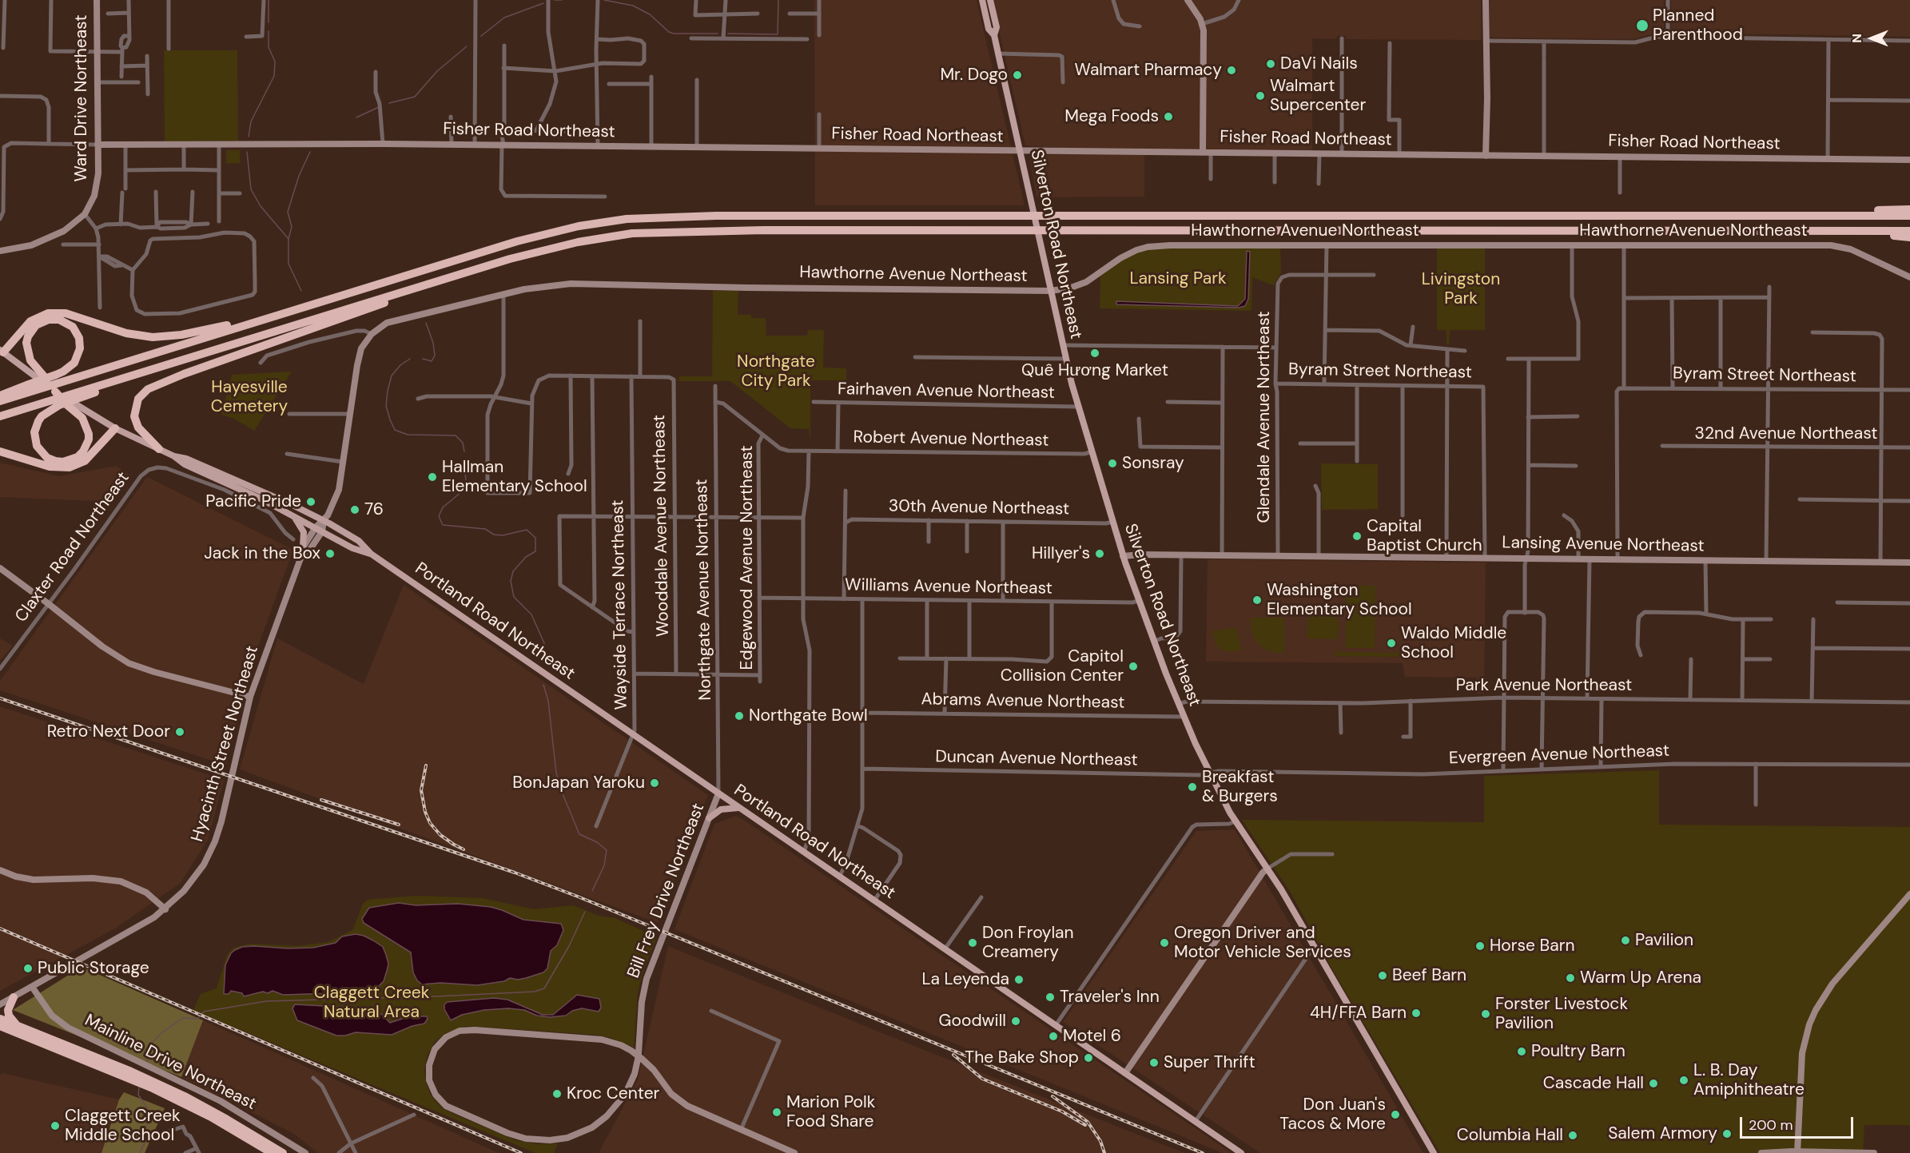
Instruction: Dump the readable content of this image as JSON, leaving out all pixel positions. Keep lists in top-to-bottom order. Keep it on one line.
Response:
{"streets":{"main road":["Silverton Road Northeast","Portland Road Northeast"],"street":["Ward Drive Northeast","Fisher Road Northeast","Hawthorne Avenue Northeast","Byram Street Northeast","Fairhaven Avenue Northeast","Glendale Avenue Northeast","32nd Avenue Northeast","Robert Avenue Northeast","30th Avenue Northeast","Wooddale Avenue Northeast","Lansing Avenue Northeast","Claxter Road Northeast","Edgewood Avenue Northeast","Williams Avenue Northeast","Northgate Avenue Northeast","Wayside Terrace Northeast","Park Avenue Northeast","Abrams Avenue Northeast","Hyacinth Street Northeast","Evergreen Avenue Northeast","Duncan Avenue Northeast","Bill Frey Drive Northeast","Mainline Drive Northeast"]},"crossings":[["Ward Drive Northeast","Fisher Road Northeast"],["Fisher Road Northeast","Silverton Road Northeast"],["Hawthorne Avenue Northeast","Silverton Road Northeast"],["Hawthorne Avenue Northeast","Hyacinth Street Northeast"],["Silverton Road Northeast","Fairhaven Avenue Northeast"],["Silverton Road Northeast","Robert Avenue Northeast"],["Silverton Road Northeast","30th Avenue Northeast"],["Silverton Road Northeast","Lansing Avenue Northeast"],["Silverton Road Northeast","Williams Avenue Northeast"],["Silverton Road Northeast","Park Avenue Northeast"],["Silverton Road Northeast","Abrams Avenue Northeast"],["Silverton Road Northeast","Evergreen Avenue Northeast"],["Silverton Road Northeast","Duncan Avenue Northeast"],["Byram Street Northeast","Glendale Avenue Northeast"],["Byram Street Northeast","Lansing Avenue Northeast"],["Glendale Avenue Northeast","Lansing Avenue Northeast"],["Robert Avenue Northeast","Edgewood Avenue Northeast"],["Robert Avenue Northeast","Northgate Avenue Northeast"],["Edgewood Avenue Northeast","Williams Avenue Northeast"],["Northgate Avenue Northeast","Portland Road Northeast"],["Northgate Avenue Northeast","Bill Frey Drive Northeast"],["Wayside Terrace Northeast","Portland Road Northeast"],["Portland Road Northeast","Hyacinth Street Northeast"],["Portland Road Northeast","Bill Frey Drive Northeast"],["Hyacinth Street Northeast","Mainline Drive Northeast"],["Evergreen Avenue Northeast","Duncan Avenue Northeast"]],"parks":["Lansing Park","Livingston Park","Northgate City Park","Hayesville Cemetery","Claggett Creek Natural Area"],"places":["Planned Parenthood","DaVi Nails","Walmart Pharmacy","Mr. Dogo","Walmart Supercenter","Mega Foods","Quê Hương Market","Sonsray","Hallman Elementary School","Pacific Pride","76","Capital Baptist Church","Jack in the Box","Hillyer's","Washington Elementary School","Waldo Middle School","Capitol Collision Center","Northgate Bowl","Retro Next Door","BonJapan Yaroku","Breakfast & Burgers","Pavilion","Don Froylan Creamery","Oregon Driver and Motor Vehicle Services","Horse Barn","Public Storage","Beef Barn","Warm Up Arena","La Leyenda","Traveler's Inn","4H/FFA Barn","Forster Livestock Pavilion","Goodwill","Motel 6","Poultry Barn","The Bake Shop","Super Thrift","L. B. Day Amiphitheatre","Cascade Hall","Kroc Center","Marion Polk Food Share","Don Juan's Tacos & More","Claggett Creek Middle School","Salem Armory","Columbia Hall"],"scale_bar":"200 m","north":"left"}
